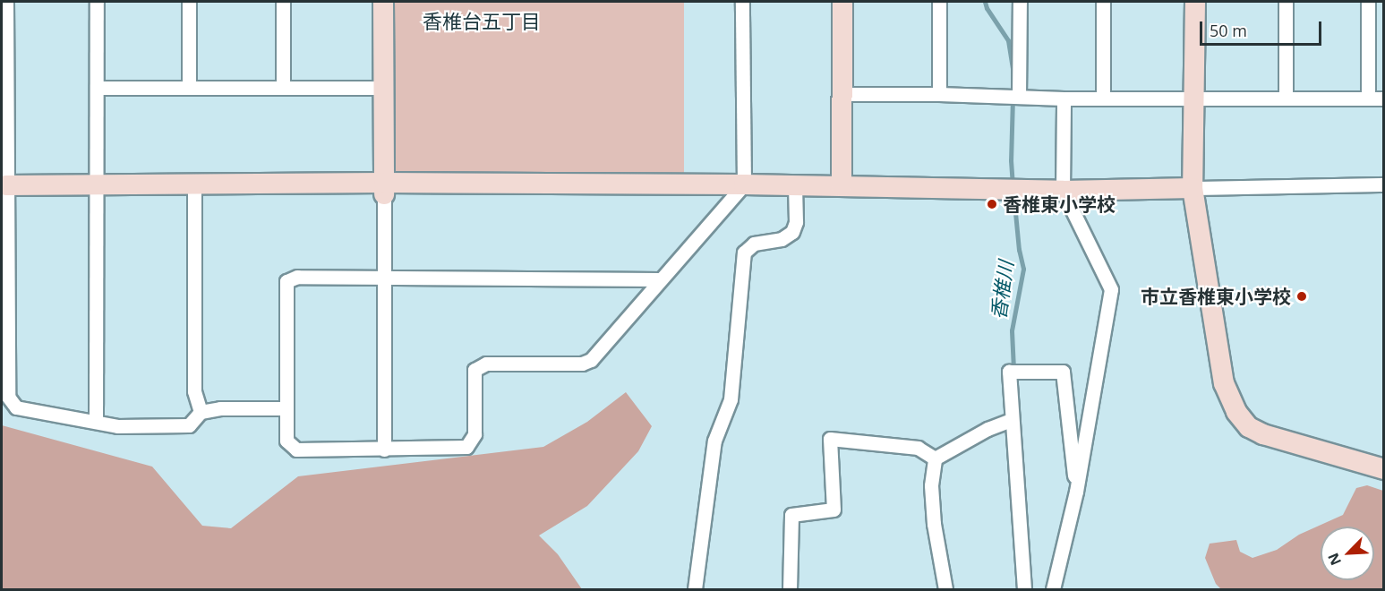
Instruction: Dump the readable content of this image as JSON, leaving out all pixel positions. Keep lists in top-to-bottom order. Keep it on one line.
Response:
{"districts":["香椎台五丁目"],"water":["香椎川"],"places":["香椎東小学校","市立香椎東小学校"],"scale_bar":"50 m","north":"bottom left"}
